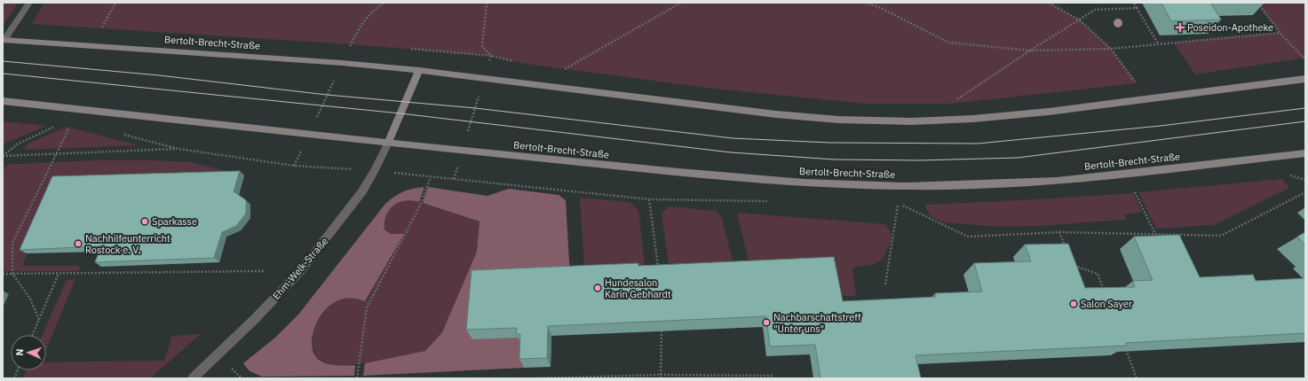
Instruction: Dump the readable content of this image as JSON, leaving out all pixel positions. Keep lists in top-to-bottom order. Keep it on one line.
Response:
{"streets":{"main road":["Bertolt-Brecht-Straße"],"street":["Ehm-Welk-Straße"]},"crossings":[["Bertolt-Brecht-Straße","Ehm-Welk-Straße"]],"places":{"health":["Poseidon-Apotheke"],"other":["Sparkasse","Nachhilfeunterricht Rostock e. V.","Hundesalon Karin Gebhardt","Salon Sayer","Nachbarschaftstreff \"Unter uns\""]},"north":"left"}
